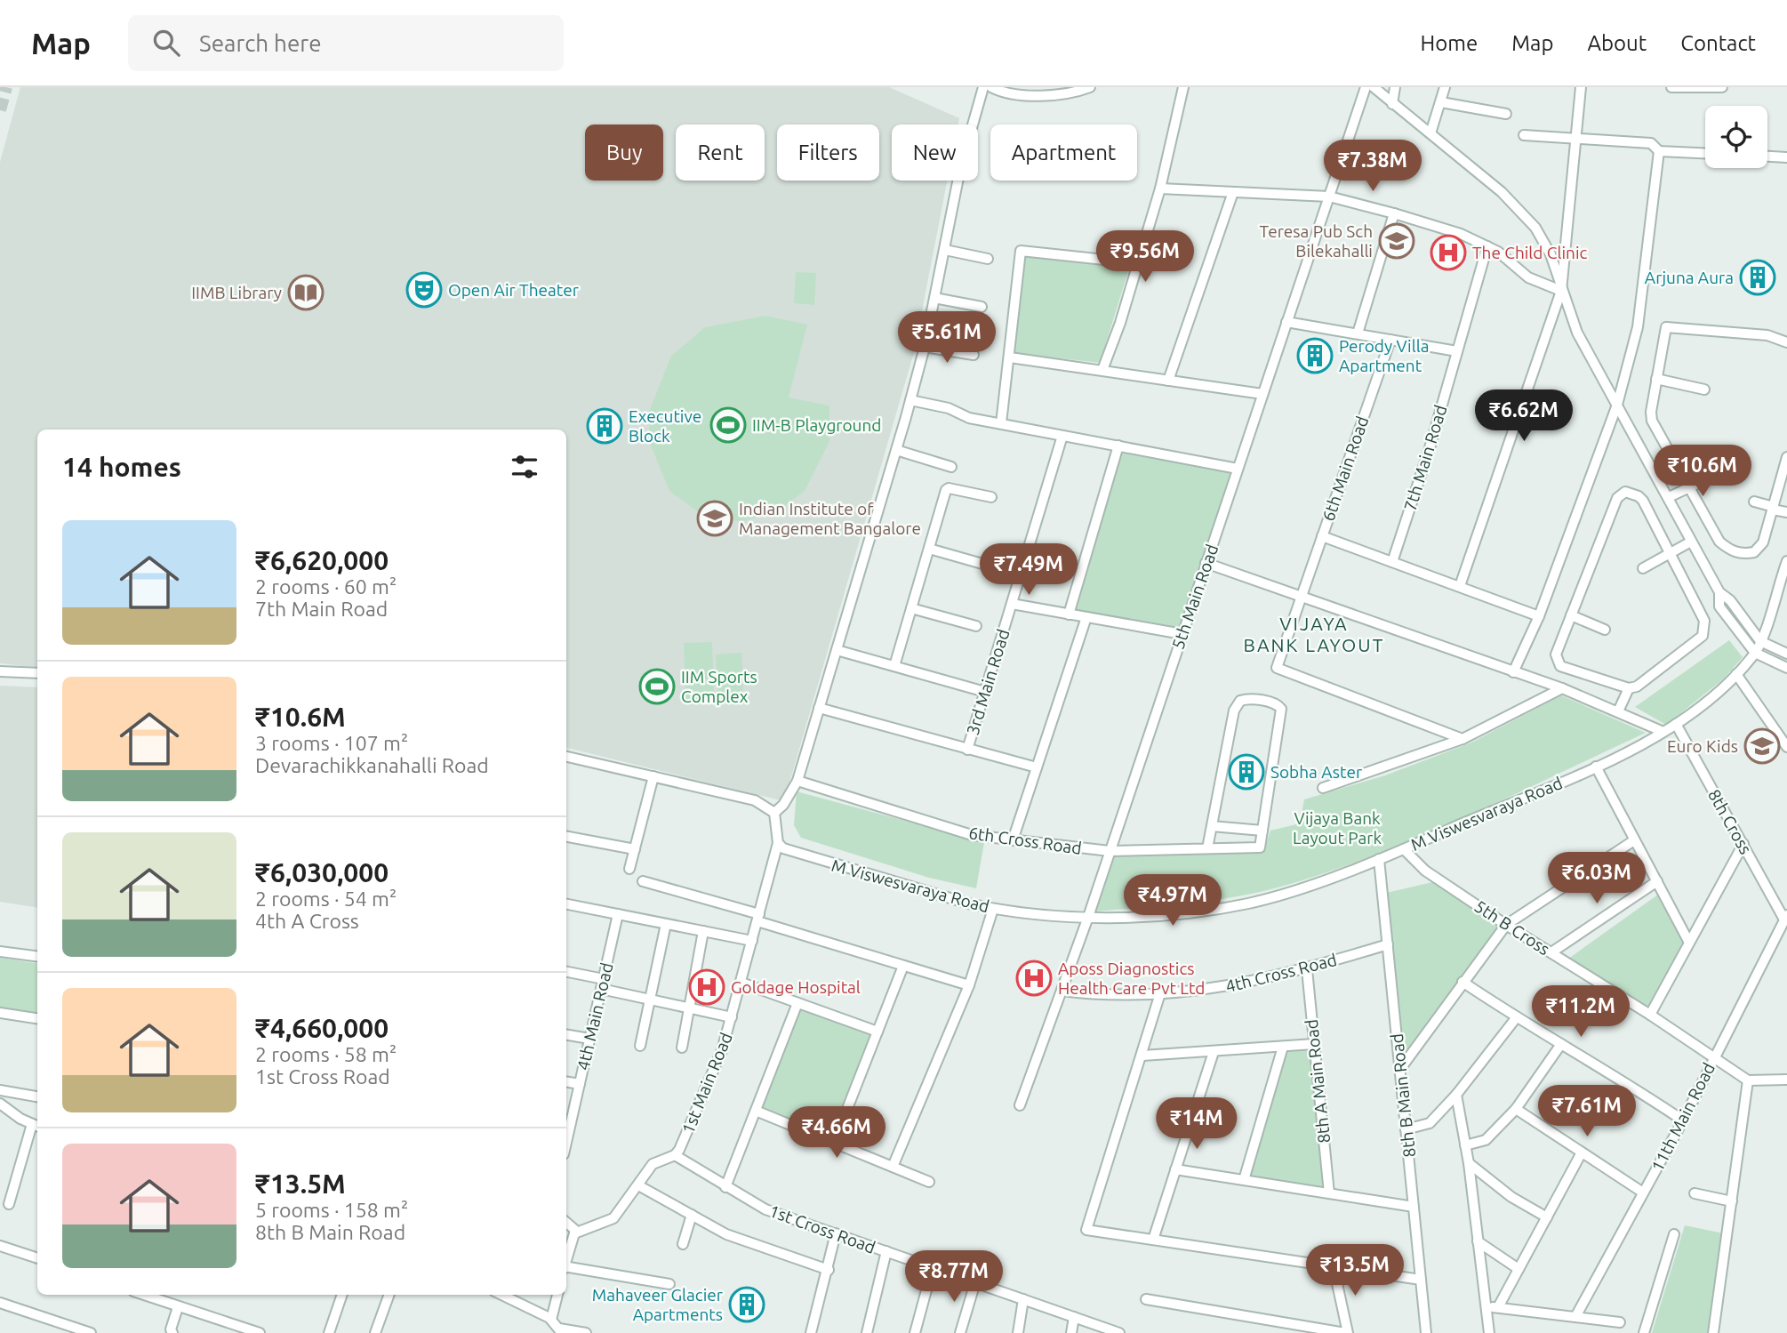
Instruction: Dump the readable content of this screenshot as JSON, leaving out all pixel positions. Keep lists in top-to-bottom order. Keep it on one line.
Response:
{"streets":{"street":["7th Main Road","6th Main Road","5th Main Road","3rd Main Road","M Viswesvaraya Road","8th Cross","6th Cross Road","5th B Cross","4th Cross Road","4th Main Road","8th A Main Road","1st Main Road","8th B Main Road","11th Main Road","1st Cross Road"]},"crossings":[["5th Main Road","M Viswesvaraya Road"],["5th Main Road","6th Cross Road"],["5th Main Road","4th Cross Road"],["M Viswesvaraya Road","8th Cross"],["M Viswesvaraya Road","5th B Cross"],["M Viswesvaraya Road","1st Main Road"],["M Viswesvaraya Road","8th B Main Road"],["8th Cross","11th Main Road"],["5th B Cross","11th Main Road"],["4th Cross Road","8th A Main Road"],["4th Cross Road","8th B Main Road"],["1st Main Road","1st Cross Road"]],"districts":["VIJAYA BANK LAYOUT"],"parks":["Vijaya Bank Layout Park"],"places":{"school or university":["Teresa Pub Sch Bilekahalli","Indian Institute of Management Bangalore","Euro Kids"],"hospital":["The Child Clinic","Aposs Diagnostics Health Care Pvt Ltd","Goldage Hospital"],"building":["Arjuna Aura","Perody Villa Apartment","Executive Block","Sobha Aster","Mahaveer Glacier Apartments"],"theatre":["Open Air Theater"],"library":["IIMB Library"],"sports":["IIM-B Playground","IIM Sports Complex"]},"page":{"header":"Map","search":"Search here","nav":["Home","Map","About","Contact"],"chip":["Buy","Rent","Filters","New","Apartment"],"price":["₹7.38M","₹9.56M","₹5.61M","₹6.62M","₹10.6M","₹7.49M","₹6.03M","₹4.97M","₹11.2M","₹7.61M","₹14M","₹4.66M","₹13.5M","₹8.77M"],"heading":"14 homes","list":[{"name":"₹6,620,000","note":"2 rooms · 60 m² · 7th Main Road"},{"name":"₹10.6M","note":"3 rooms · 107 m² · Devarachikkanahalli Road"},{"name":"₹6,030,000","note":"2 rooms · 54 m² · 4th A Cross"},{"name":"₹4,660,000","note":"2 rooms · 58 m² · 1st Cross Road"},{"name":"₹13.5M","note":"5 rooms · 158 m² · 8th B Main Road"}]}}
